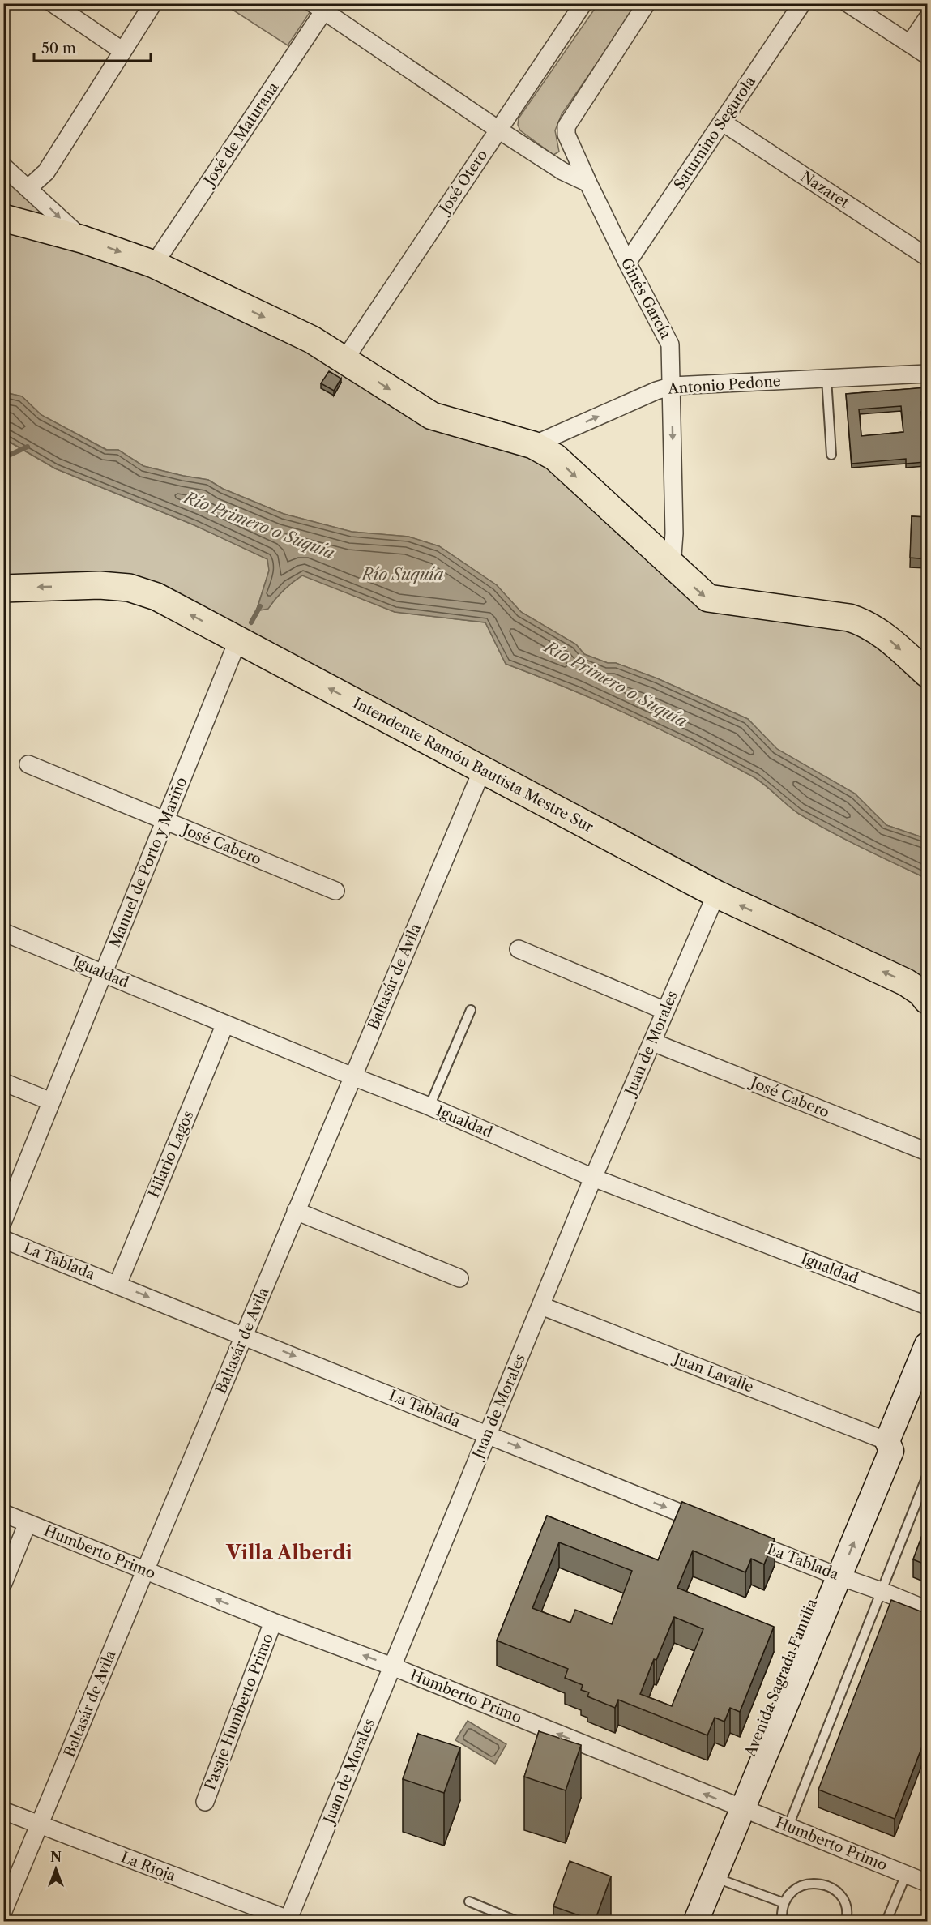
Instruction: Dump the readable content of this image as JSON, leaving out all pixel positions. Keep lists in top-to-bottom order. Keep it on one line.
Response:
{"streets":{"main road":["Intendente Ramón Bautista Mestre Sur","Avenida Sagrada Familia"],"street":["Saturnino Segurola","José de Maturana","José Otero","Nazaret","Ginés García","Antonio Pedone","José Cabero","Manuel de Porto y Mariño","Igualdad","Baltasár de Avila","Juan de Morales","Hilario Lagos","La Tablada","Juan Lavalle","Humberto Primo","Pasaje Humberto Primo","La Rioja"]},"crossings":[["Saturnino Segurola","Nazaret"],["Saturnino Segurola","Ginés García"],["Ginés García","Antonio Pedone"],["Intendente Ramón Bautista Mestre Sur","Manuel de Porto y Mariño"],["Intendente Ramón Bautista Mestre Sur","Baltasár de Avila"],["Intendente Ramón Bautista Mestre Sur","Juan de Morales"],["José Cabero","Manuel de Porto y Mariño"],["José Cabero","Juan de Morales"],["Manuel de Porto y Mariño","Igualdad"],["Igualdad","Baltasár de Avila"],["Igualdad","Juan de Morales"],["Igualdad","Hilario Lagos"],["Baltasár de Avila","La Tablada"],["Baltasár de Avila","Humberto Primo"],["Baltasár de Avila","La Rioja"],["Juan de Morales","La Tablada"],["Juan de Morales","Juan Lavalle"],["Juan de Morales","Humberto Primo"],["Juan de Morales","La Rioja"],["Hilario Lagos","La Tablada"],["La Tablada","Avenida Sagrada Familia"],["Juan Lavalle","Avenida Sagrada Familia"],["Humberto Primo","Avenida Sagrada Familia"],["Humberto Primo","Pasaje Humberto Primo"]],"one_way":["Antonio Pedone","Intendente Ramón Bautista Mestre Sur","La Tablada","Humberto Primo"],"districts":["Villa Alberdi"],"water":["Río Primero o Suquía","Río Suquía"],"scale_bar":"50 m","north":"top"}
